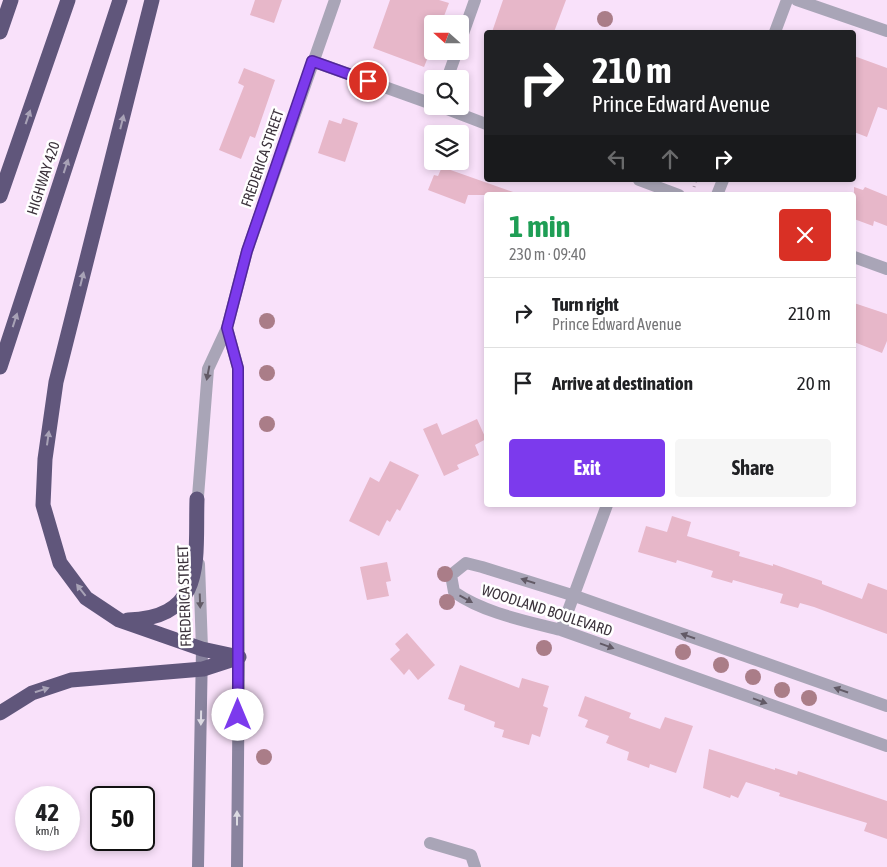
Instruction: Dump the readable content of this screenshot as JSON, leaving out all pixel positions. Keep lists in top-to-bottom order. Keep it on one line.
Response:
{"streets":{"highway":["HIGHWAY 420"],"main road":["FREDERICA STREET"],"street":["WOODLAND BOULEVARD"]},"north":"left","page":{"turn":["210 m","Prince Edward Avenue"],"heading":["1 min","230 m · 09:40"],"list":[{"name":"Turn right","note":"Prince Edward Avenue","value":"210 m"},{"name":"Arrive at destination","value":"20 m"}],"buttons":["Exit","Share"],"speed":"42 km/h","limit":"50"}}
